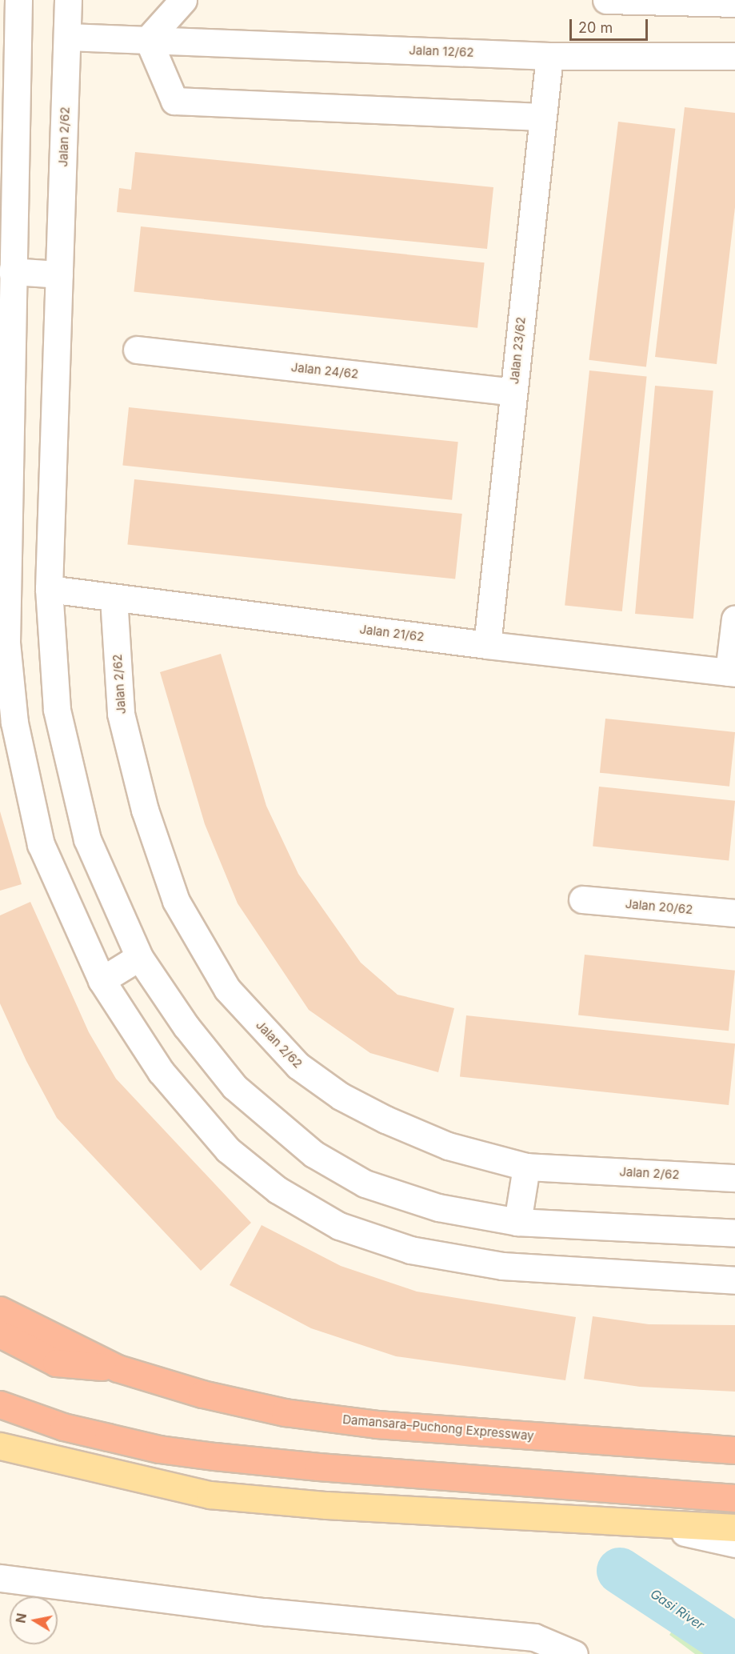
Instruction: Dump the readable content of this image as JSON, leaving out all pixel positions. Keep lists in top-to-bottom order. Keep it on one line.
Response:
{"streets":{"highway":["Damansara–Puchong Expressway"],"street":["Jalan 12/62","Jalan 2/62","Jalan 23/62","Jalan 24/62","Jalan 21/62","Jalan 20/62"]},"crossings":[["Jalan 12/62","Jalan 2/62"],["Jalan 12/62","Jalan 23/62"],["Jalan 2/62","Jalan 21/62"],["Jalan 23/62","Jalan 24/62"],["Jalan 23/62","Jalan 21/62"]],"water":["Gasi River"],"scale_bar":"20 m","north":"left"}
